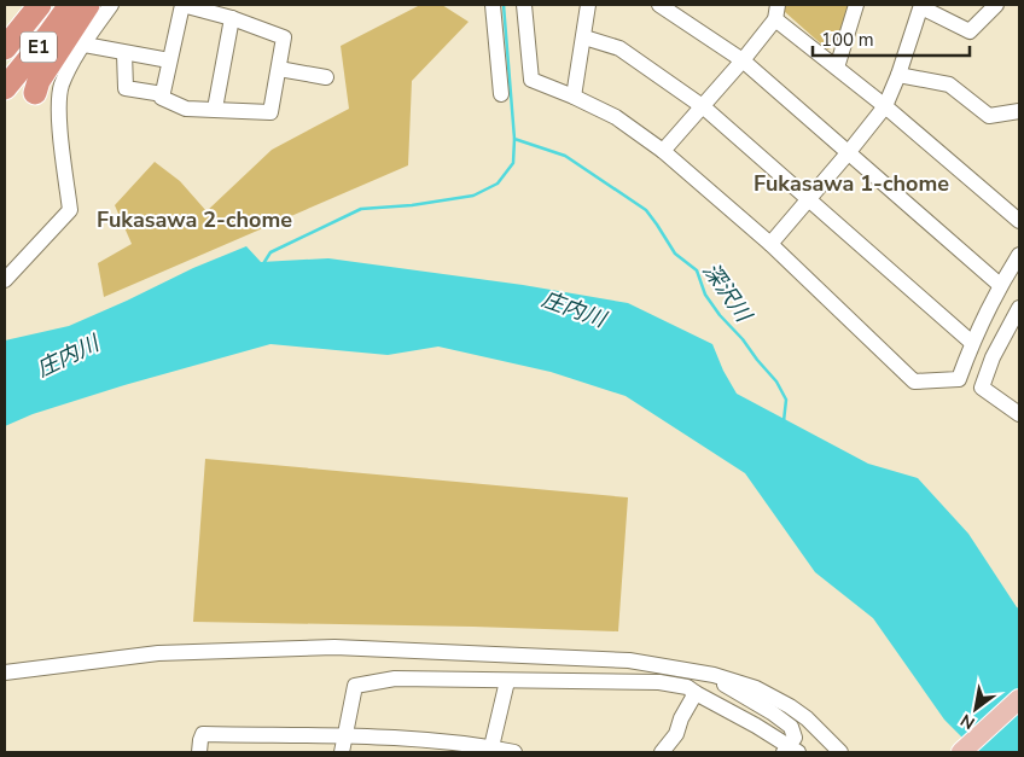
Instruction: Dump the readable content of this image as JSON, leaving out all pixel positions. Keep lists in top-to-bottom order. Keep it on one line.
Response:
{"streets":{"highway":["E1"]},"districts":["Fukasawa 1-chome","Fukasawa 2-chome"],"water":["深沢川","庄内川"],"scale_bar":"100 m","north":"bottom left"}
